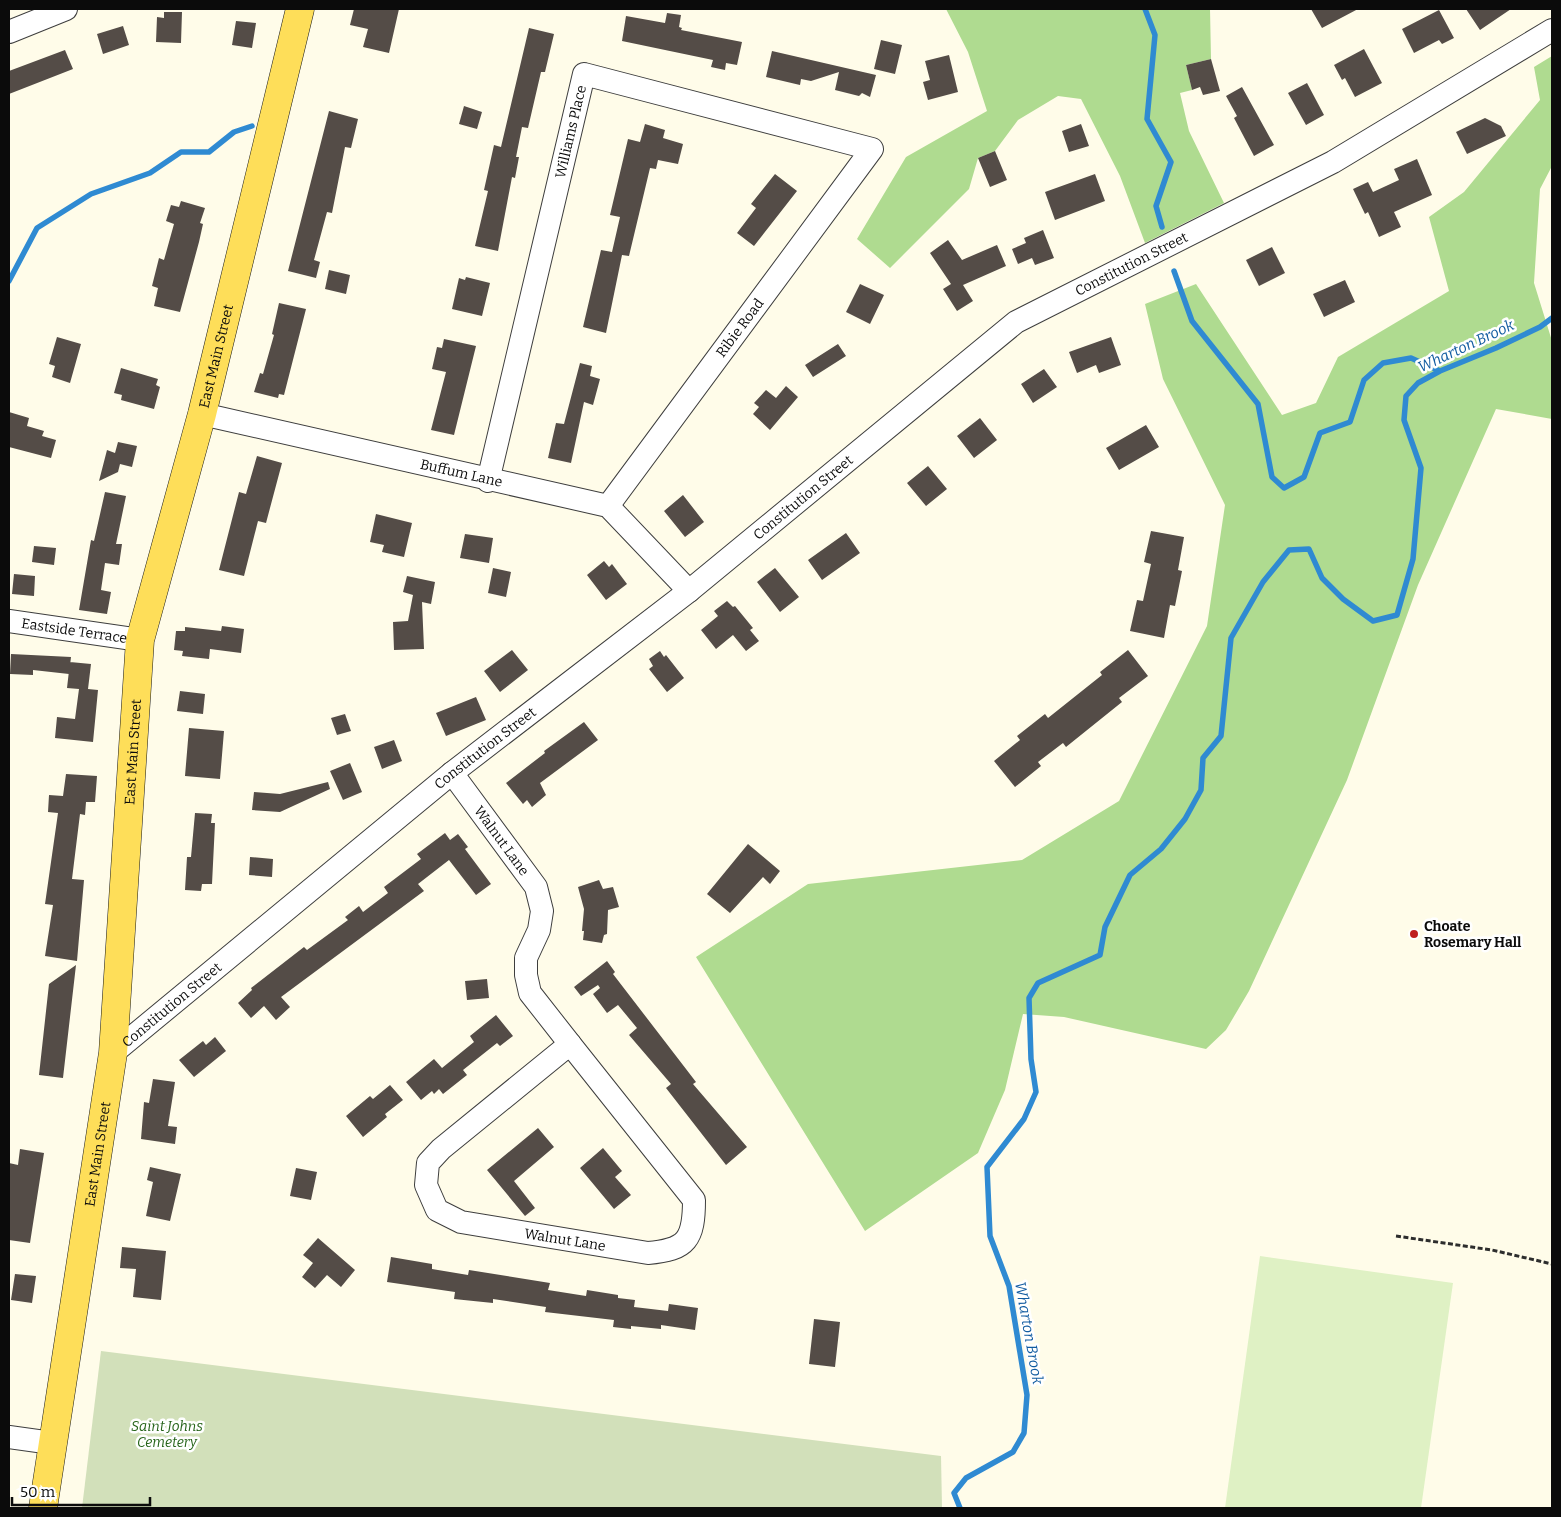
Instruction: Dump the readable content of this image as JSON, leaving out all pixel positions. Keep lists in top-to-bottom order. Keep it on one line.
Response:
{"streets":{"main road":["East Main Street"],"street":["Williams Place","Constitution Street","Ribie Road","Buffum Lane","Eastside Terrace","Walnut Lane"]},"crossings":[["Williams Place","Ribie Road"],["Williams Place","Buffum Lane"],["Constitution Street","East Main Street"],["Constitution Street","Walnut Lane"],["Ribie Road","Buffum Lane"],["East Main Street","Buffum Lane"],["East Main Street","Eastside Terrace"]],"water":["Wharton Brook"],"parks":["Saint Johns Cemetery"],"places":["Choate Rosemary Hall"],"scale_bar":"50 m"}
